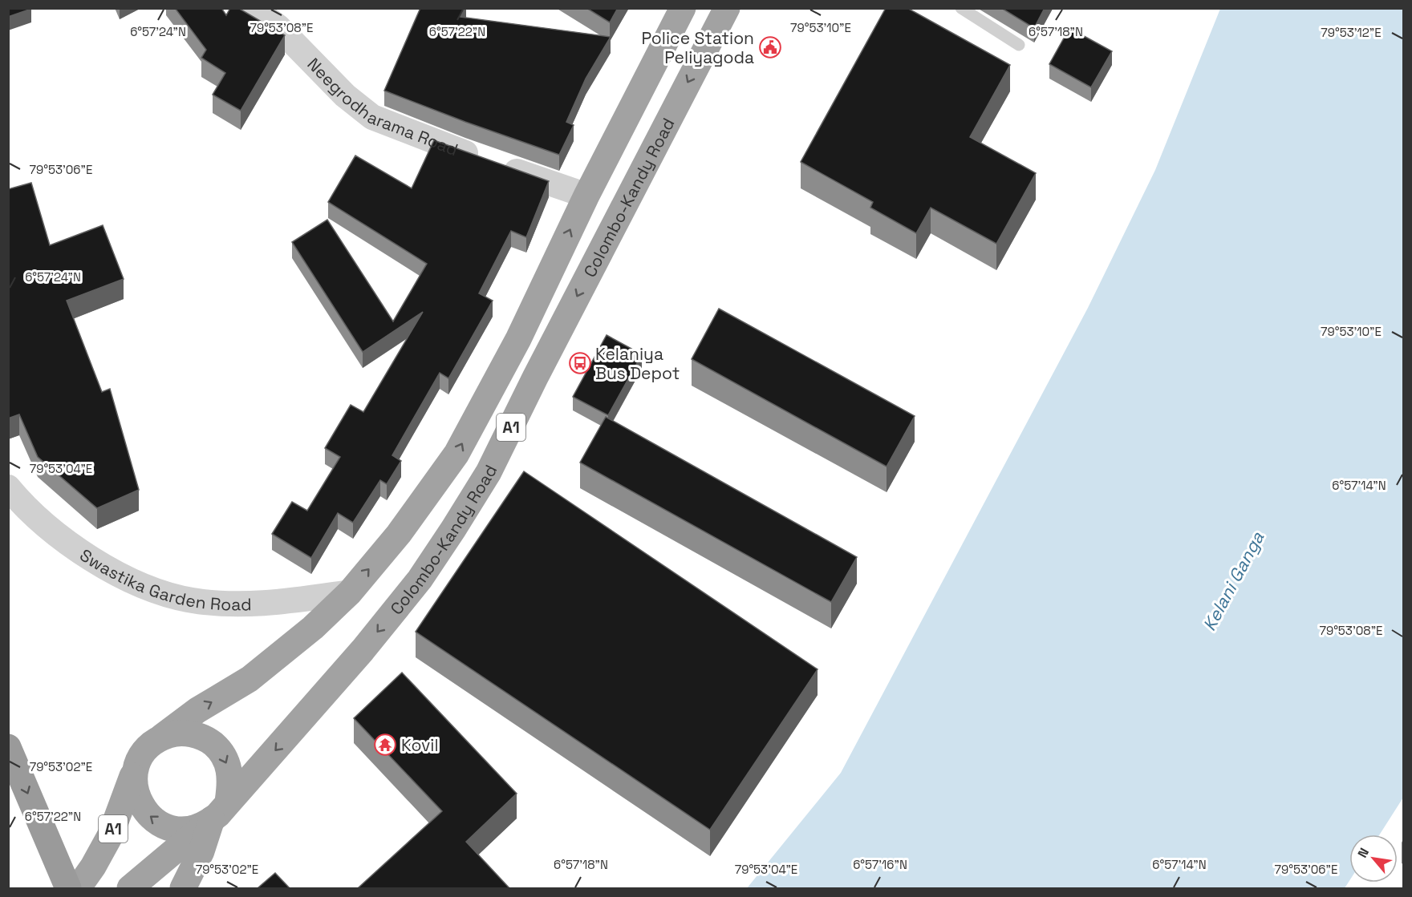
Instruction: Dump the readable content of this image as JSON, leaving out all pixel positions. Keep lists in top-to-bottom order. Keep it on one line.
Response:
{"streets":{"highway":["Colombo-Kandy Road","A1"],"street":["Neegrodharama Road","Swastika Garden Road"]},"crossings":[["Neegrodharama Road","Colombo-Kandy Road"],["Colombo-Kandy Road","A1"],["Colombo-Kandy Road","Swastika Garden Road"]],"water":["Kelani Ganga"],"places":{"public building":["Police Station Peliyagoda"],"bus stop":["Kelaniya Bus Depot"],"temple":["Kovil"]},"north":"top left","coordinates":["79°53'08\"E","79°53'10\"E","6°57'24\"N","6°57'22\"N","6°57'18\"N","79°53'12\"E","79°53'06\"E","79°53'04\"E","6°57'14\"N","79°53'02\"E","6°57'16\"N"]}
